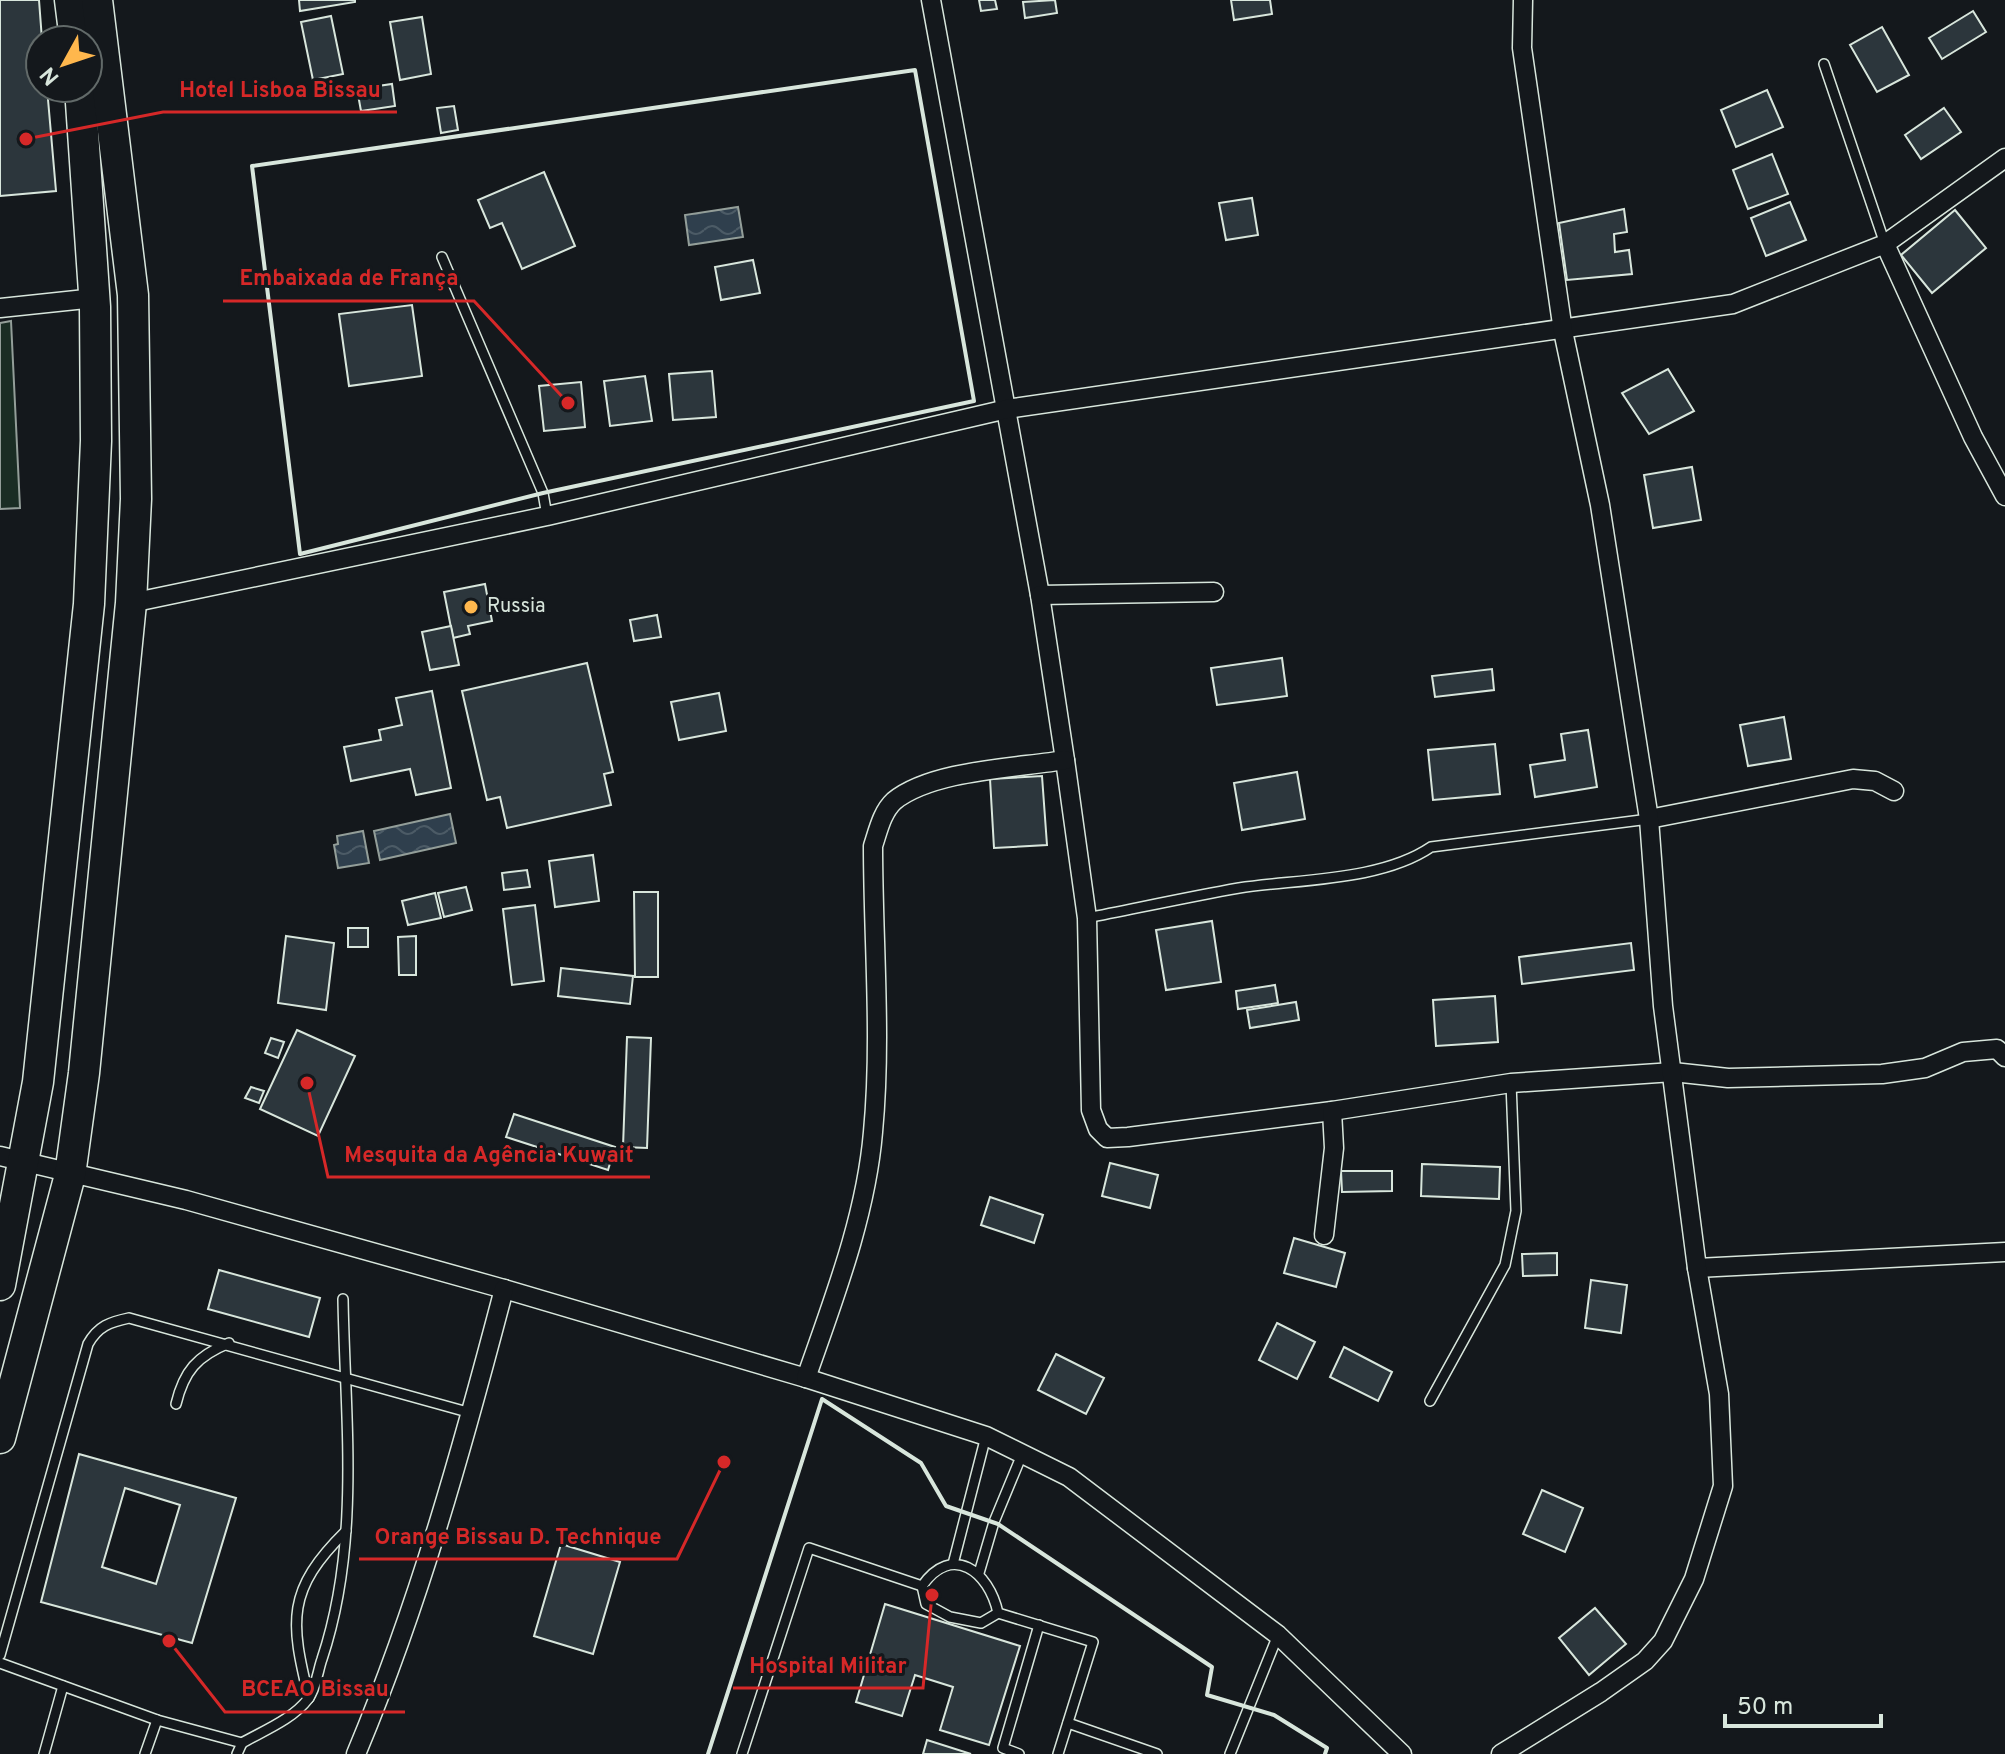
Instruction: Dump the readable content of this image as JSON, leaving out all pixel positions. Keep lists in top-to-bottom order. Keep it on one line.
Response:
{"places":["Hotel Lisboa Bissau","Embaixada de França","Russia","Mesquita da Agência Kuwait","Orange Bissau D. Technique","Hospital Militar","BCEAO Bissau"],"scale_bar":"50 m","north":"bottom left"}
